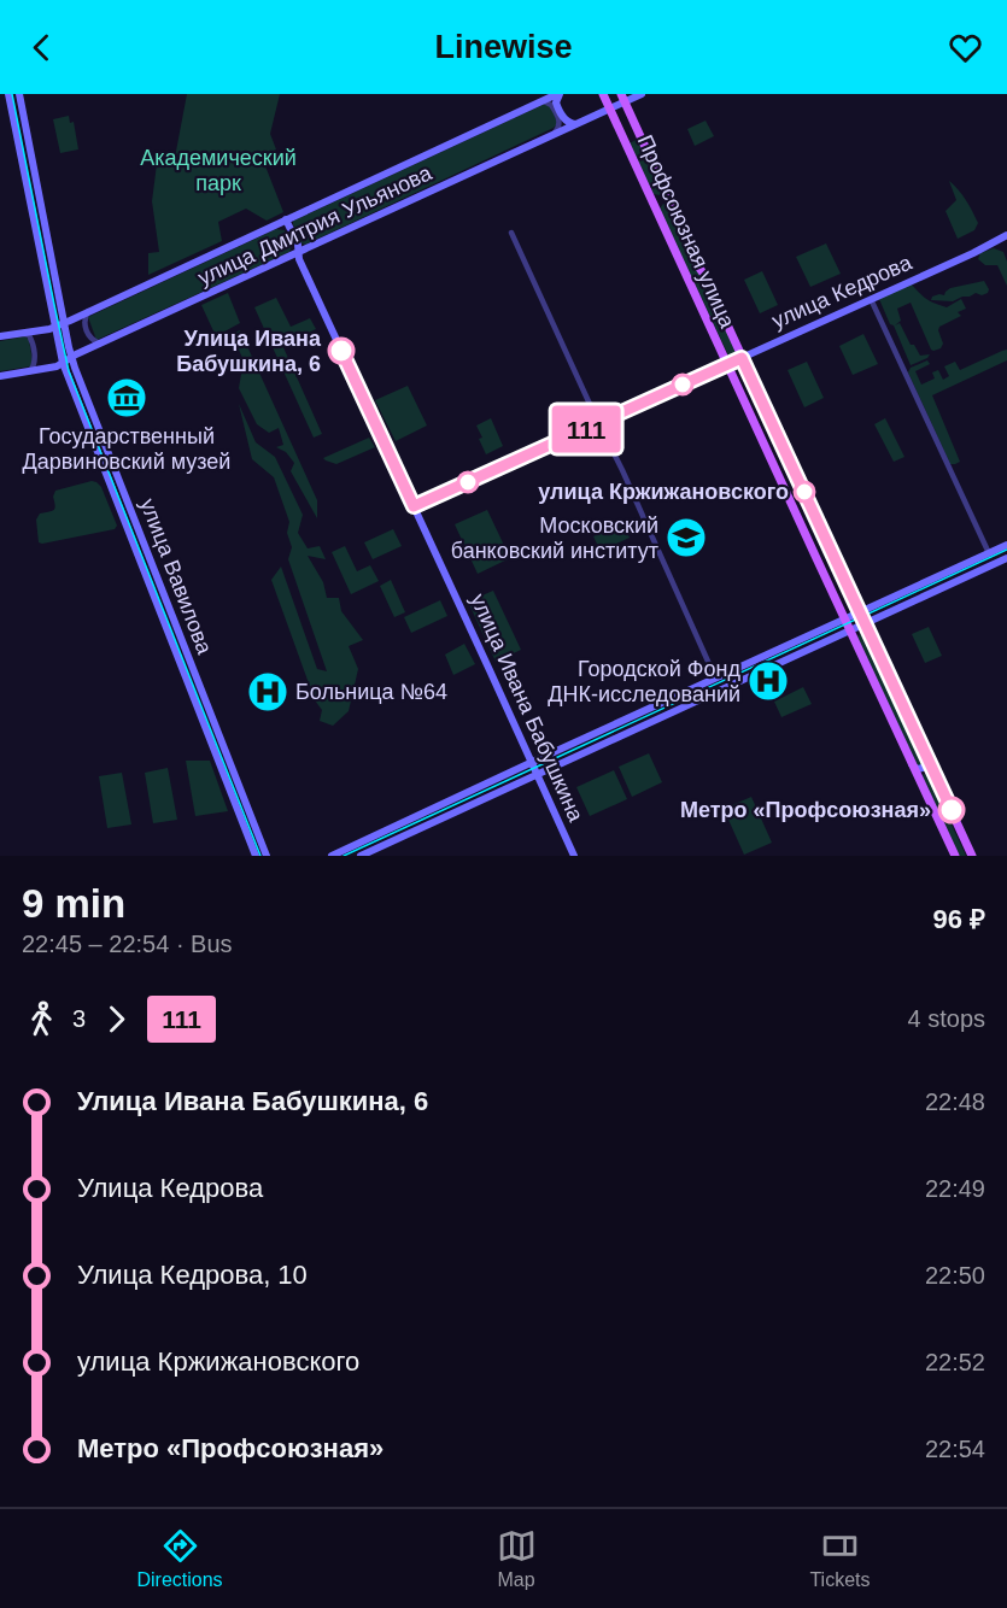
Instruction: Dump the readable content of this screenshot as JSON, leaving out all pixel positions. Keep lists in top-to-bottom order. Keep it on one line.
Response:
{"streets":{"main road":["улица Дмитрия Ульянова","Профсоюзная улица","улица Кедрова","улица Вавилова","улица Ивана Бабушкина"]},"crossings":[["улица Дмитрия Ульянова","Профсоюзная улица"],["улица Дмитрия Ульянова","улица Вавилова"],["улица Дмитрия Ульянова","улица Ивана Бабушкина"],["Профсоюзная улица","улица Кедрова"],["улица Кедрова","улица Ивана Бабушкина"]],"parks":["Академический парк"],"places":{"other":["Улица Ивана Бабушкина, 6","улица Кржижановского","Метро «Профсоюзная»"],"museum":["Государственный Дарвиновский музей"],"school or university":["Московский банковский институт"],"hospital":["Городской Фонд ДНК-исследований","Больница №64"]},"lines":["bus line 111"],"page":{"header":"Linewise","on_map":"111","heading":["9 min","22:45 – 22:54 · Bus","96 ₽"],"legs":["3","111","4 stops"],"list":[{"name":"Улица Ивана Бабушкина, 6","value":"22:48"},{"name":"Улица Кедрова","value":"22:49"},{"name":"Улица Кедрова, 10","value":"22:50"},{"name":"улица Кржижановского","value":"22:52"},{"name":"Метро «Профсоюзная»","value":"22:54"}],"tabs":["Directions","Map","Tickets"]}}
